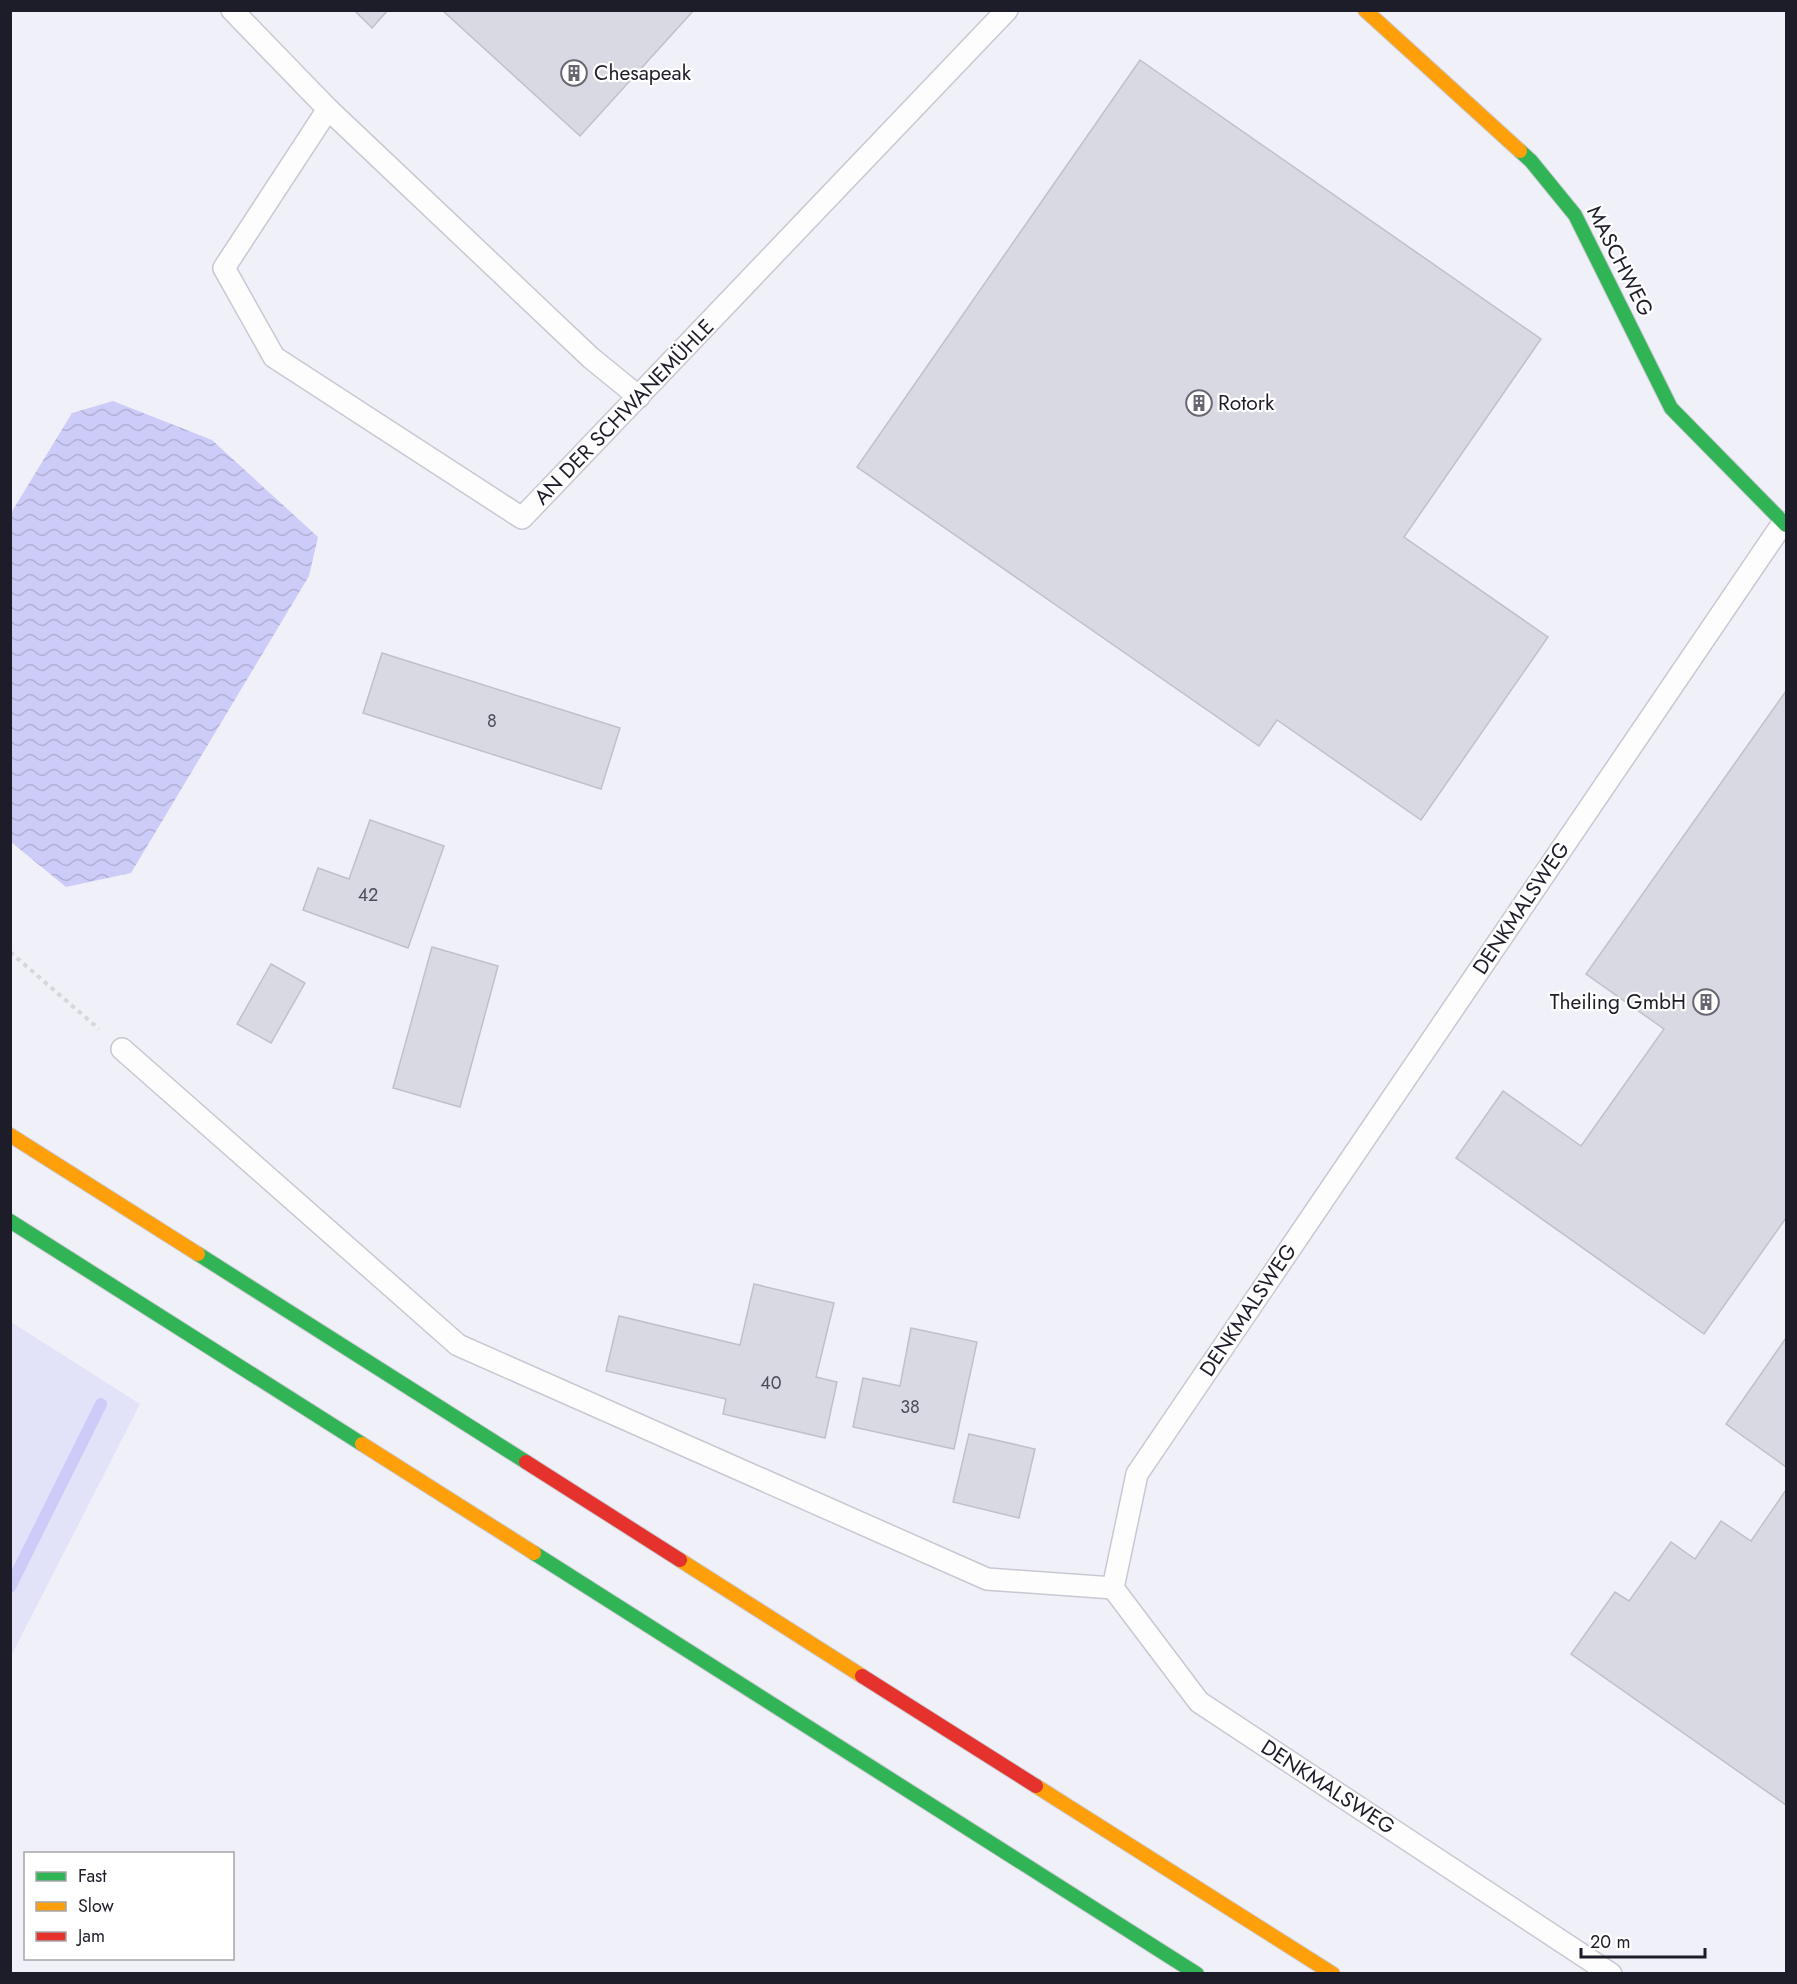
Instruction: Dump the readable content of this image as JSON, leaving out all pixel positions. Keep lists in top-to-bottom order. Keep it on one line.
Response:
{"streets":{"main road":["MASCHWEG"],"lane":["AN DER SCHWANEMÜHLE","DENKMALSWEG"]},"crossings":[["MASCHWEG","DENKMALSWEG"]],"places":{"building":["Chesapeak","Rotork","Theiling GmbH"]},"house_numbers":["8","42","40","38"],"legend":["Fast","Slow","Jam"],"scale_bar":"20 m"}
